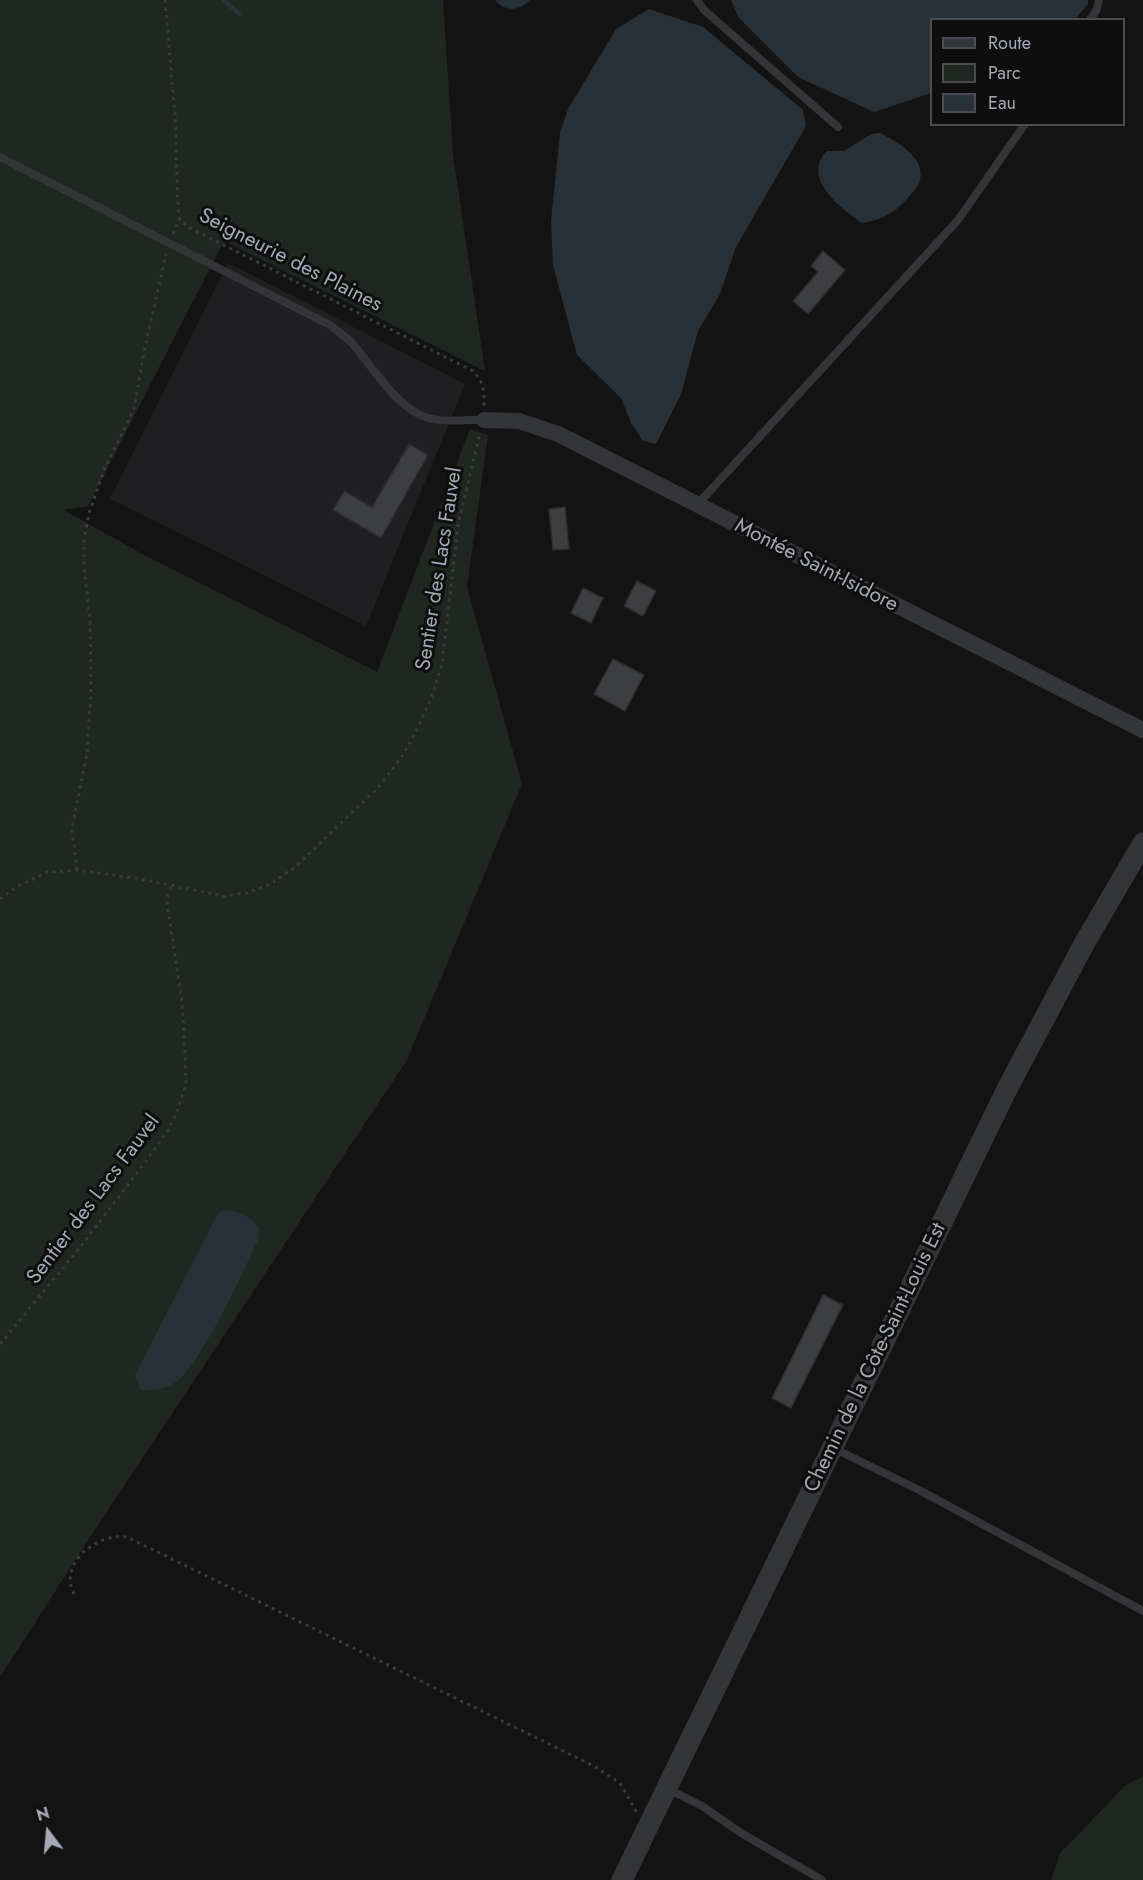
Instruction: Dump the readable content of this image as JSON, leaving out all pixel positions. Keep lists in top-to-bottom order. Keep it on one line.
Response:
{"streets":{"street":["Montée Saint-Isidore","Chemin de la Côte-Saint-Louis Est"],"path":["Seigneurie des Plaines","Sentier des Lacs Fauvel"]},"crossings":[["Seigneurie des Plaines","Montée Saint-Isidore"],["Seigneurie des Plaines","Sentier des Lacs Fauvel"],["Montée Saint-Isidore","Sentier des Lacs Fauvel"]],"legend":["Route","Parc","Eau"],"north":"top"}
